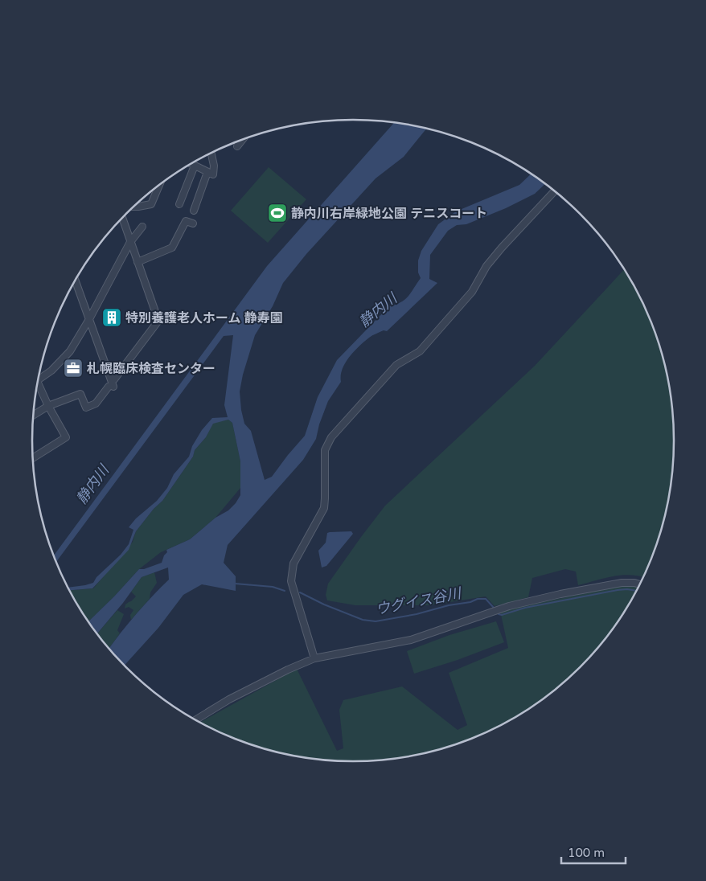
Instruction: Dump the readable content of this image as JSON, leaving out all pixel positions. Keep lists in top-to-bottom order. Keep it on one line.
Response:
{"water":["静内川","ウグイス谷川"],"places":{"sports":["静内川右岸緑地公園 テニスコート"],"building":["特別養護老人ホーム 静寿園"],"office":["札幌臨床検査センター"]},"scale_bar":"100 m"}
